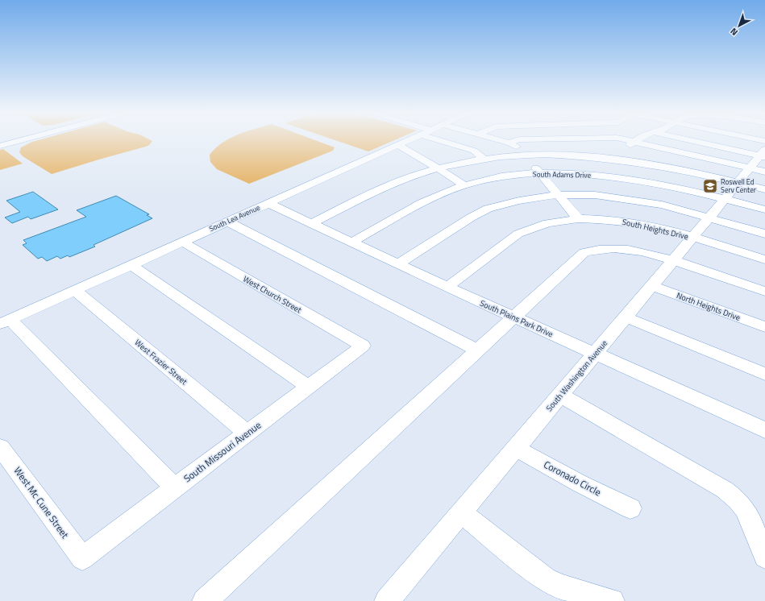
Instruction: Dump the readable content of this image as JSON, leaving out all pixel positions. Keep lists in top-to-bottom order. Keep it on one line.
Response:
{"streets":{"street":["South Adams Drive","South Lea Avenue","South Heights Drive","West Church Street","North Heights Drive","South Plains Park Drive","West Frazier Street","South Washington Avenue","South Missouri Avenue","Coronado Circle","West Mc Cune Street"]},"crossings":[["South Adams Drive","South Plains Park Drive"],["South Adams Drive","South Washington Avenue"],["South Lea Avenue","West Church Street"],["South Lea Avenue","South Plains Park Drive"],["South Lea Avenue","West Frazier Street"],["South Heights Drive","South Plains Park Drive"],["South Heights Drive","South Washington Avenue"],["West Church Street","South Missouri Avenue"],["North Heights Drive","South Washington Avenue"],["South Plains Park Drive","South Washington Avenue"],["West Frazier Street","South Missouri Avenue"],["South Washington Avenue","Coronado Circle"],["South Missouri Avenue","West Mc Cune Street"]],"places":{"school or university":["Roswell Ed Serv Center"]},"north":"bottom left"}
